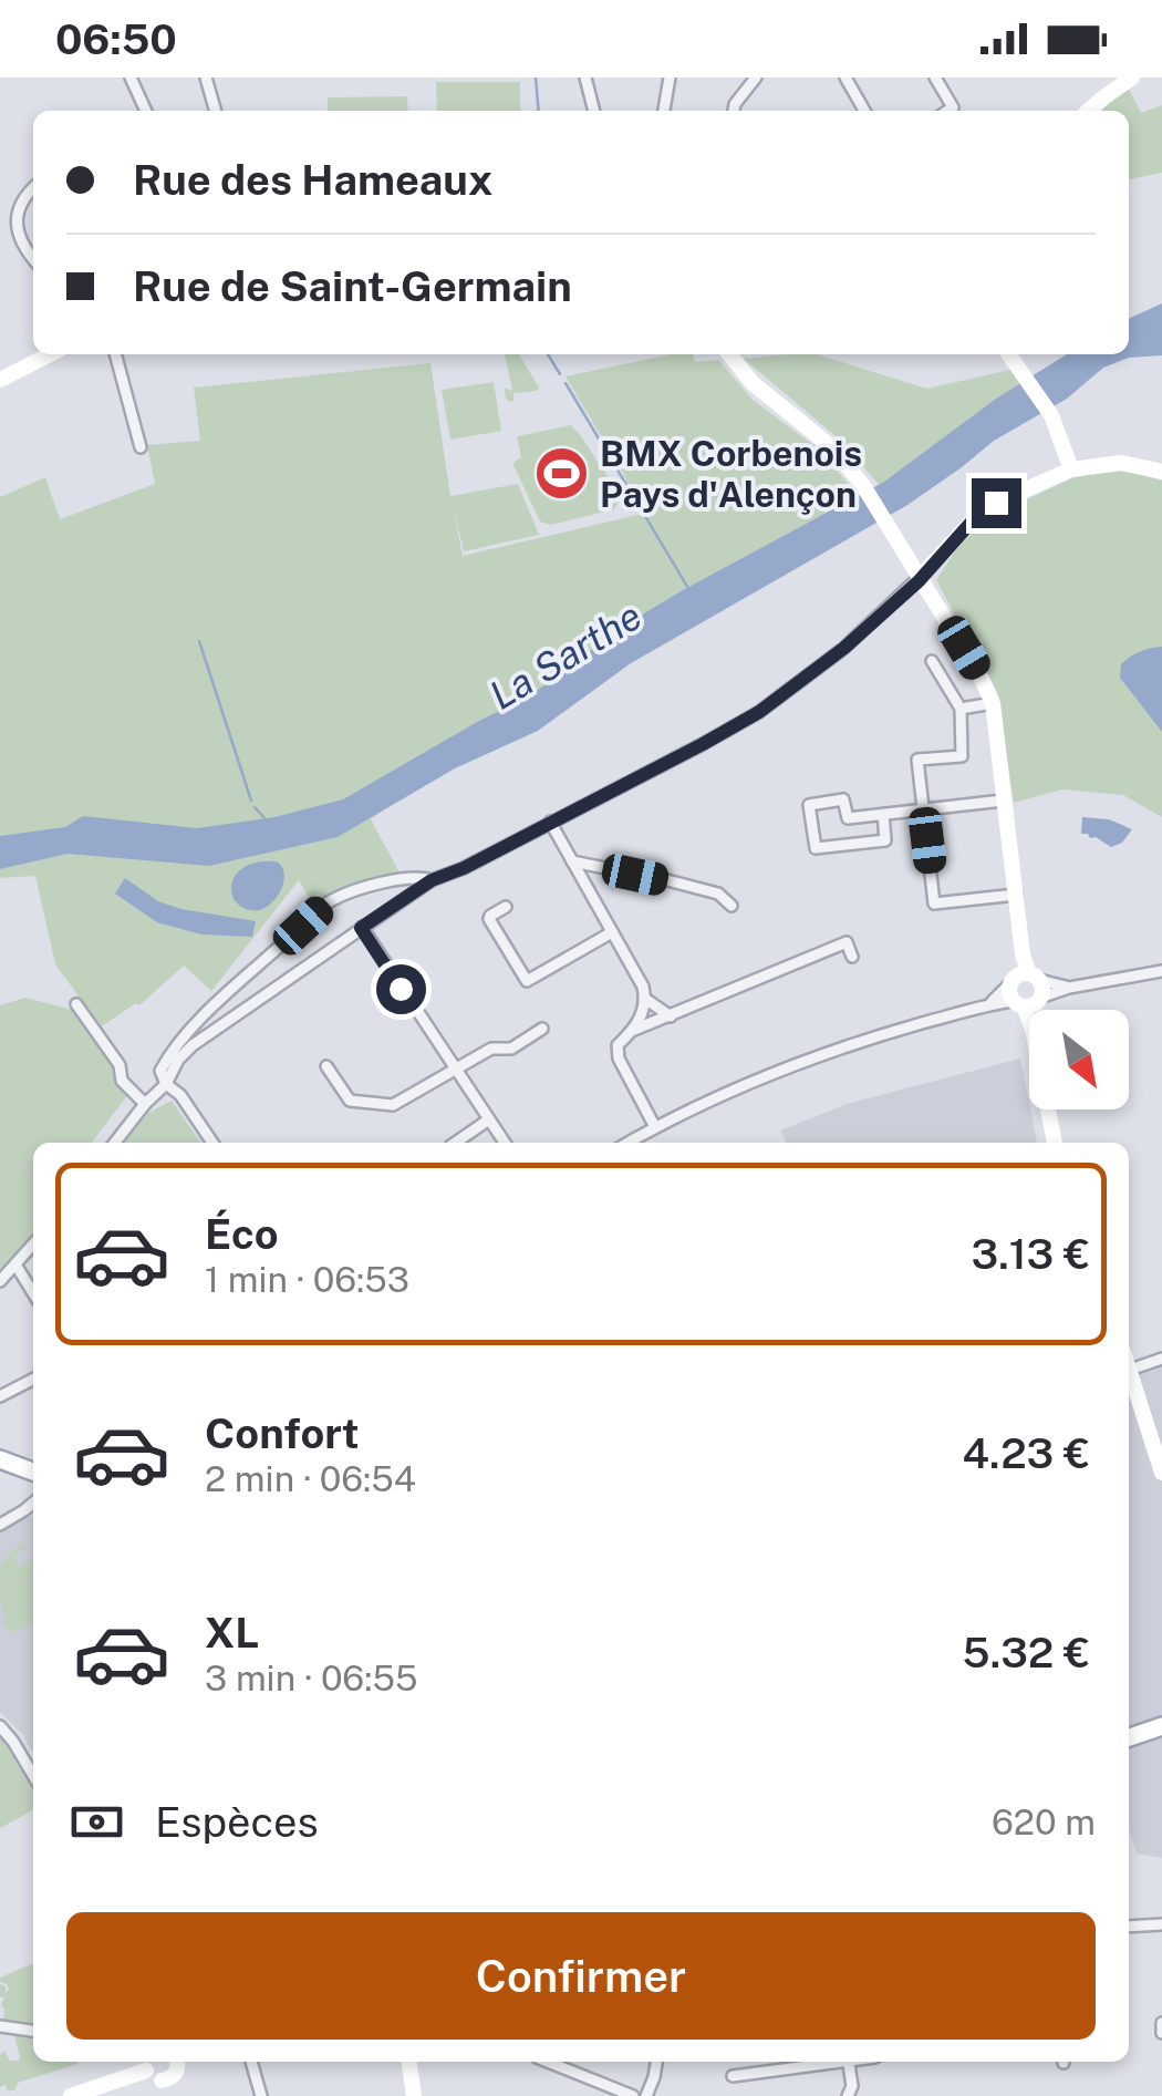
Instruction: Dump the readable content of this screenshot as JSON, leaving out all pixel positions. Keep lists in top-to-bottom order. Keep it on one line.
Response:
{"water":["La Sarthe"],"places":{"sports":["BMX Corbenois Pays d'Alençon"]},"north":"bottom right","page":{"status":"06:50","banner":["Rue des Hameaux","Rue de Saint-Germain"],"list":[{"name":"Éco","note":"1 min · 06:53","value":"3.13 €"},{"name":"Confort","note":"2 min · 06:54","value":"4.23 €"},{"name":"XL","note":"3 min · 06:55","value":"5.32 €"}],"pay":["Espèces","620 m"],"buttons":"Confirmer"}}
